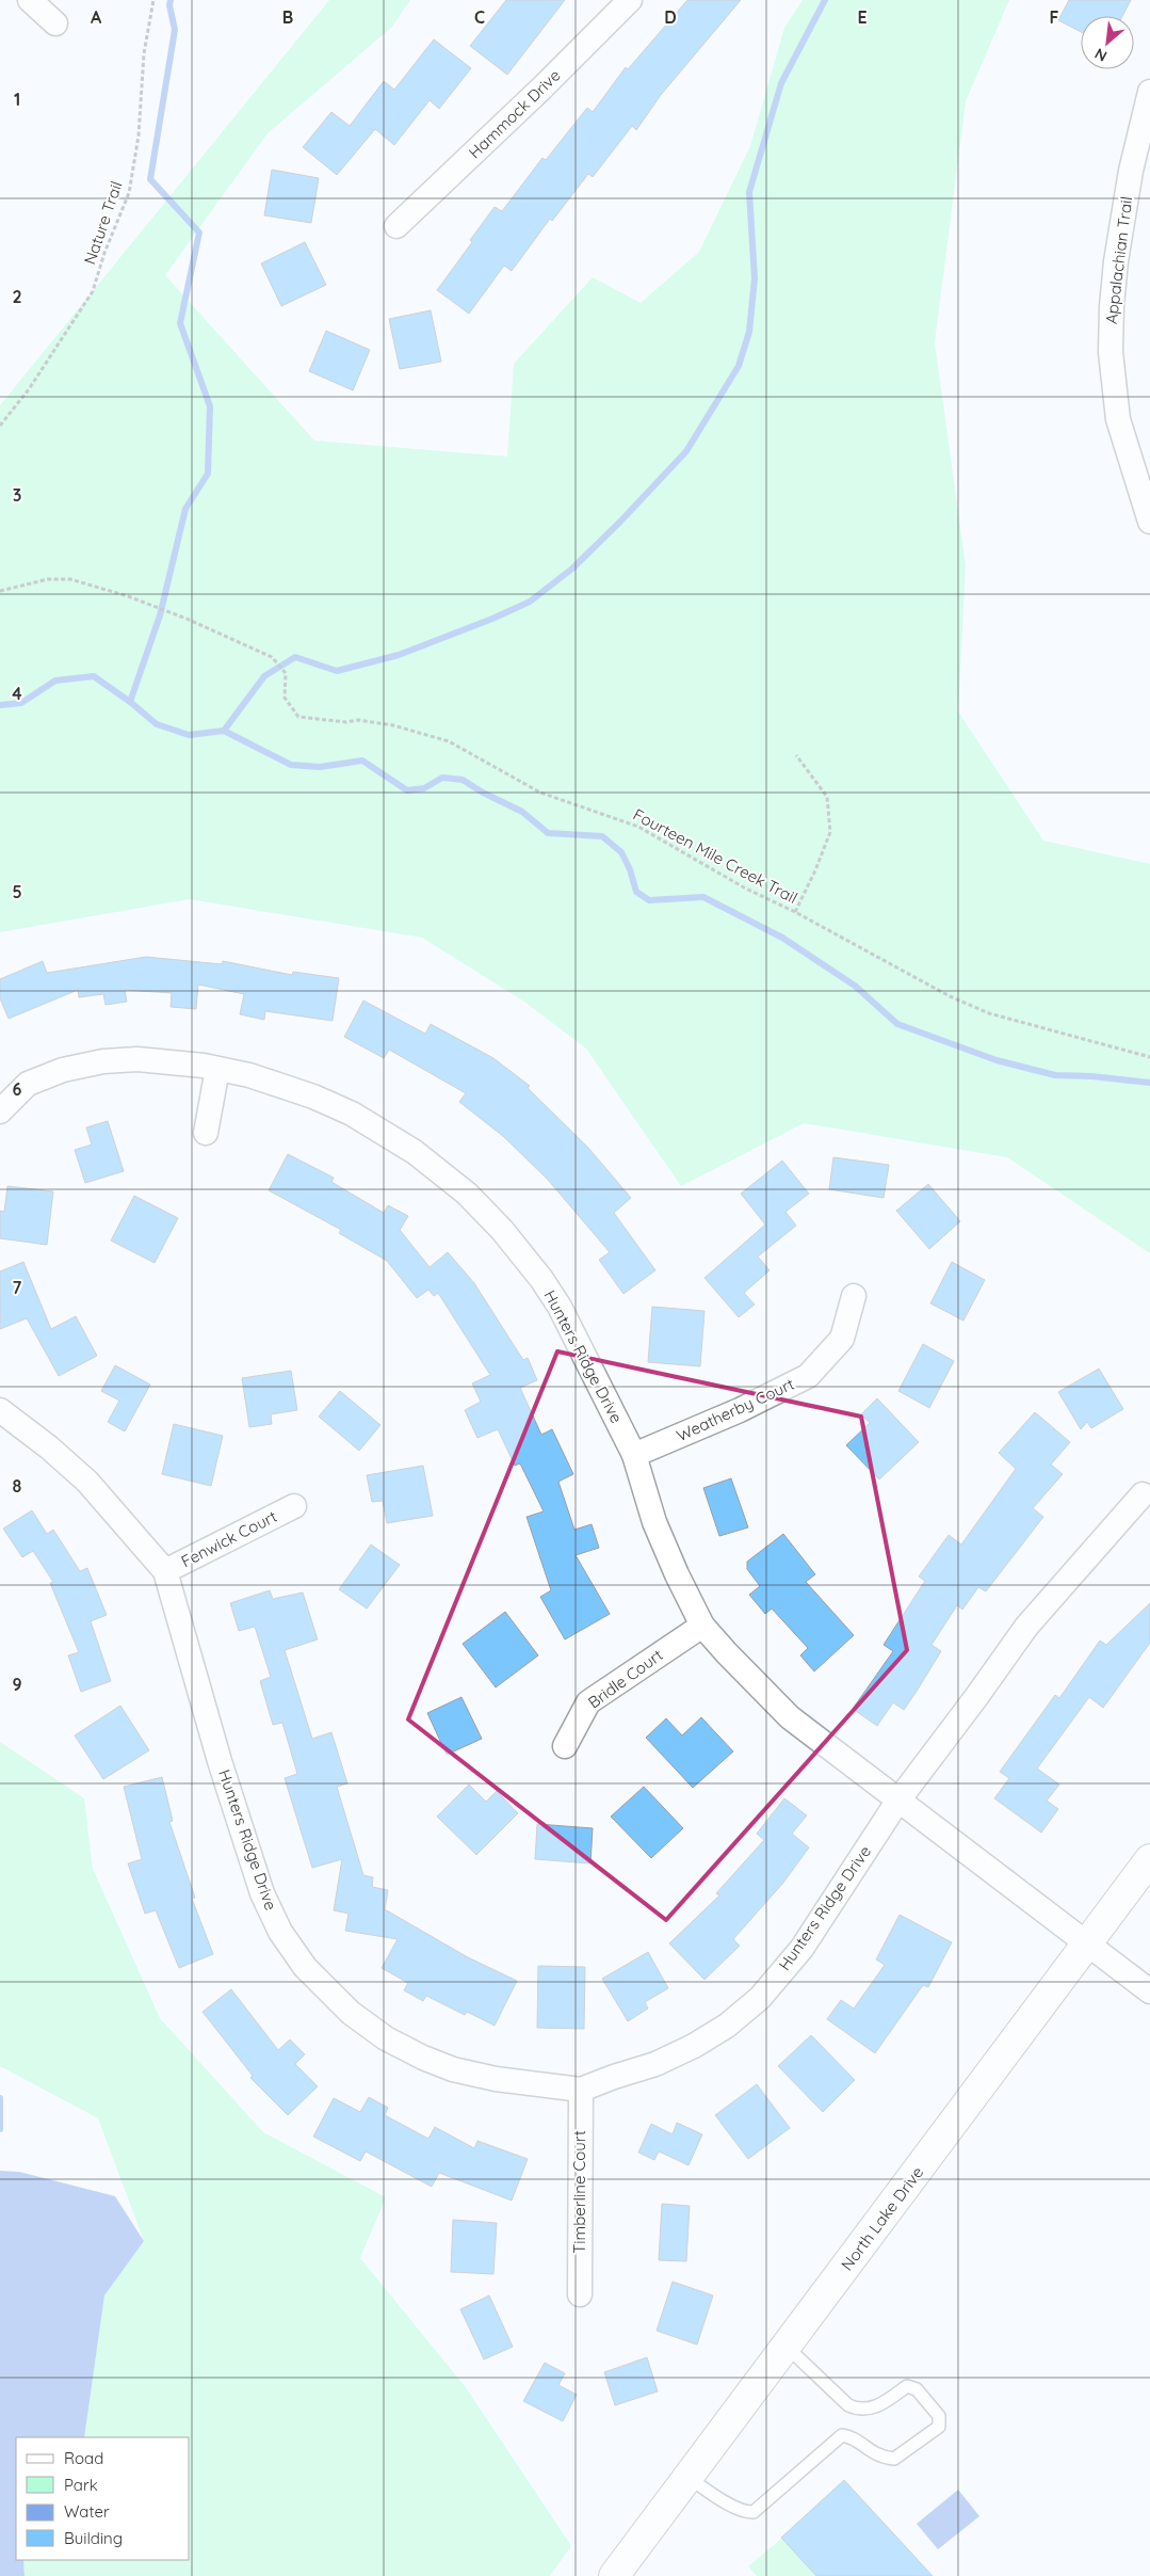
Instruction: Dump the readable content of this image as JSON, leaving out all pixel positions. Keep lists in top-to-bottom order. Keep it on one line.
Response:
{"streets":{"main road":["North Lake Drive"],"street":["Hammock Drive","Appalachian Trail","Hunters Ridge Drive","Weatherby Court","Fenwick Court","Bridle Court","Timberline Court"],"path":["Nature Trail","Fourteen Mile Creek Trail"]},"crossings":[["Hunters Ridge Drive","Weatherby Court"],["Hunters Ridge Drive","Fenwick Court"],["Hunters Ridge Drive","Bridle Court"],["Hunters Ridge Drive","Timberline Court"],["Hunters Ridge Drive","North Lake Drive"]],"legend":["Road","Park","Water","Building"],"north":"bottom left","grid":{"columns":["A","B","C","D","E","F"],"rows":["1","2","3","4","5","6","7","8","9"]}}
